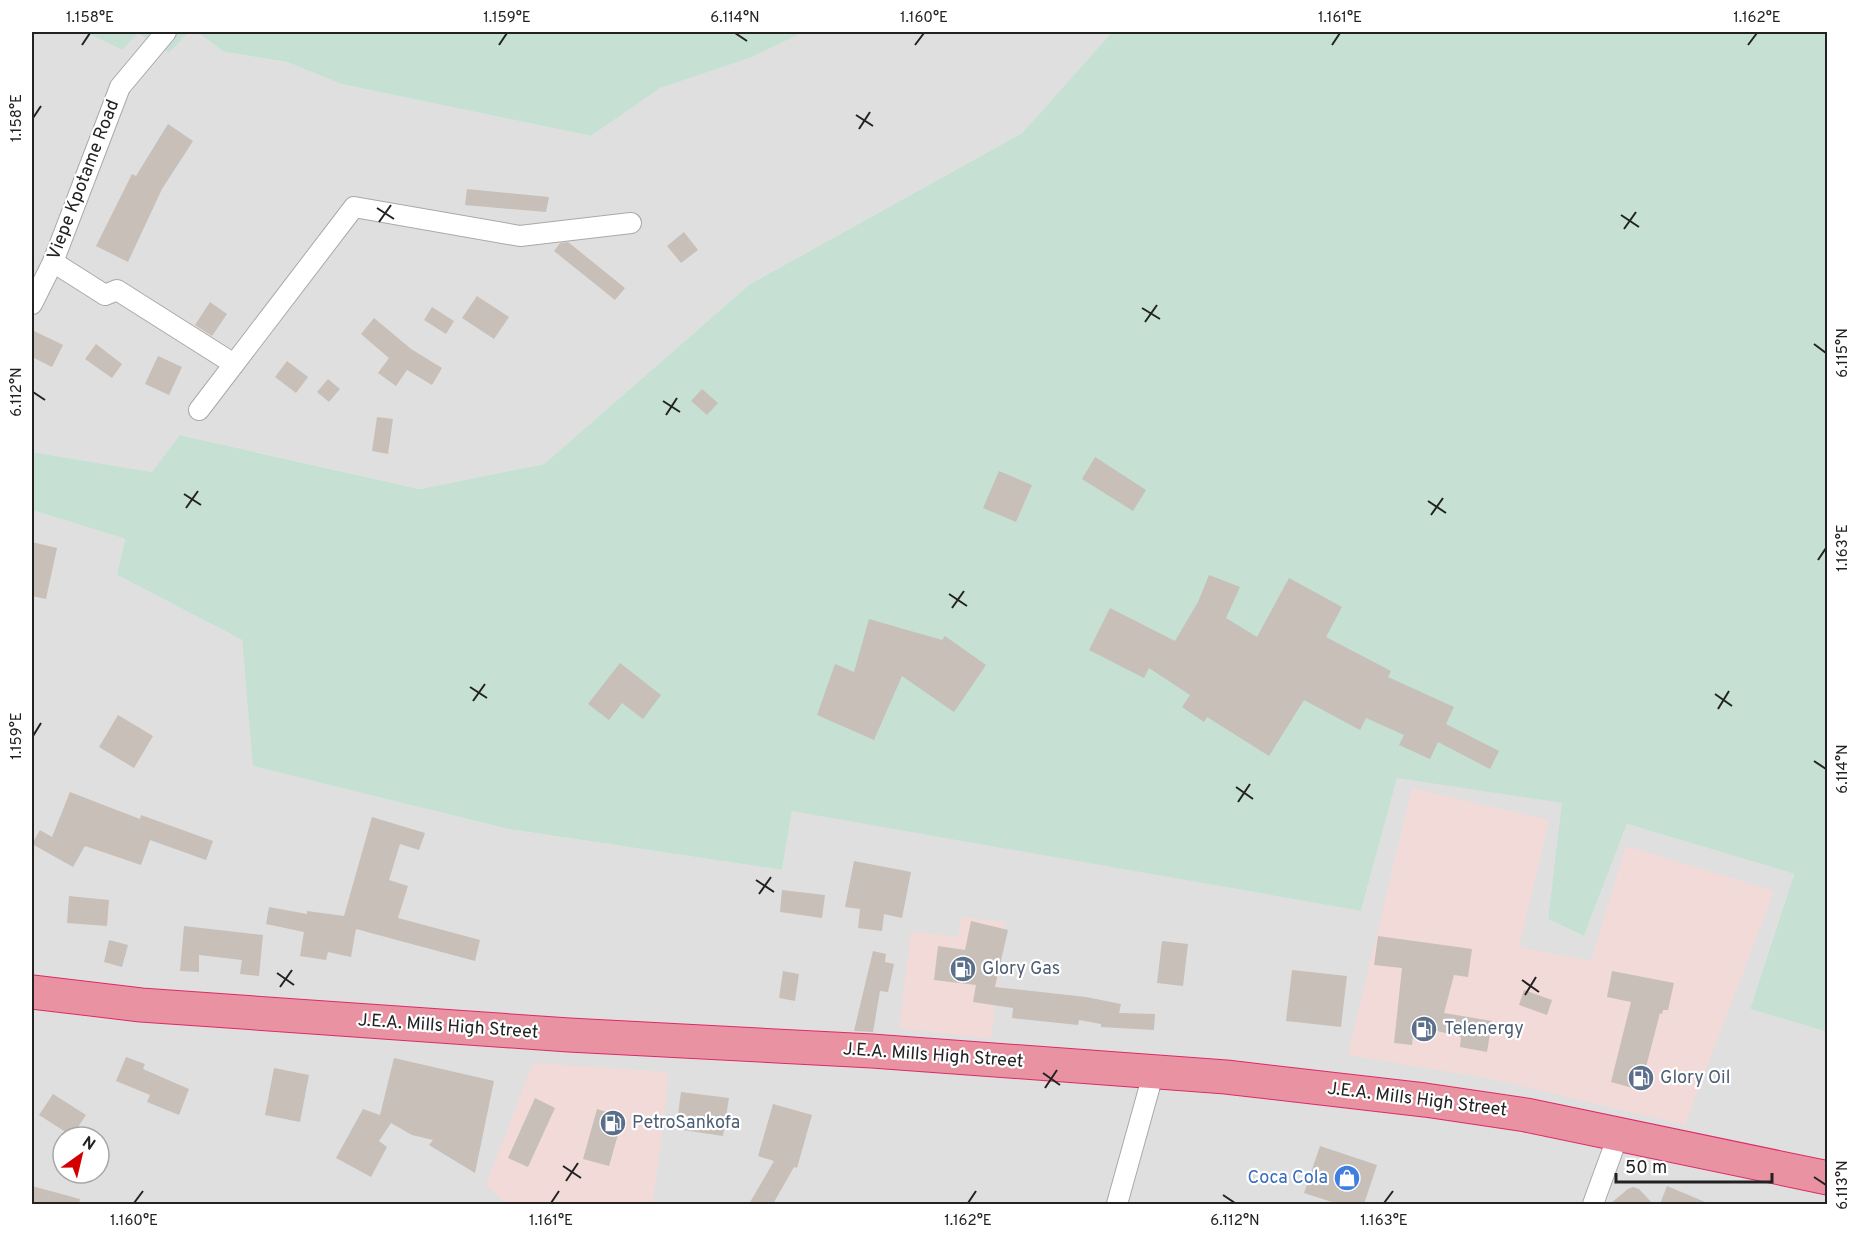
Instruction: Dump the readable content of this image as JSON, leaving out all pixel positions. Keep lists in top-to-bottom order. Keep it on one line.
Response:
{"streets":{"highway":["J.E.A. Mills High Street"],"street":["Viepe Kpotame Road"]},"places":{"fuel station":["Glory Gas","Telenergy","Glory Oil","PetroSankofa"],"shop":["Coca Cola"]},"scale_bar":"50 m","north":"top right","coordinates":["1.158°E","1.159°E","6.114°N","1.160°E","1.161°E","1.162°E","6.115°N","6.112°N","1.163°E","6.113°N"]}
